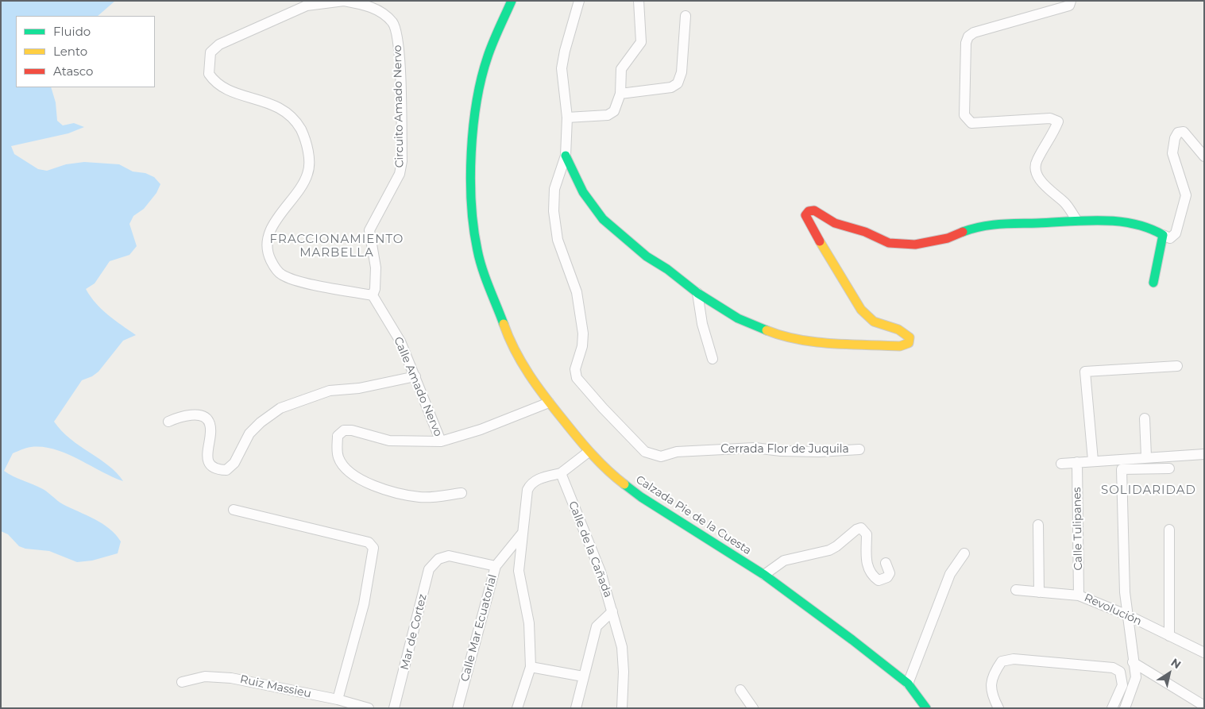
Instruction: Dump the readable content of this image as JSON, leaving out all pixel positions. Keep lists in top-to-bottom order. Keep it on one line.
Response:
{"streets":{"street":["Circuito Amado Nervo","Calle Amado Nervo","Cerrada Flor de Juquila","Calzada Pie de la Cuesta","Calle Tulipanes","Calle de la Cañada","Revolución","Calle Mar Ecuatorial","Mar de Cortez","Ruiz Massieu"]},"crossings":[["Circuito Amado Nervo","Calle Amado Nervo"],["Calle Amado Nervo","Calzada Pie de la Cuesta"],["Calle Tulipanes","Revolución"],["Calle Mar Ecuatorial","Mar de Cortez"]],"districts":["FRACCIONAMIENTO MARBELLA","SOLIDARIDAD"],"legend":["Fluido","Lento","Atasco"],"north":"top right"}
